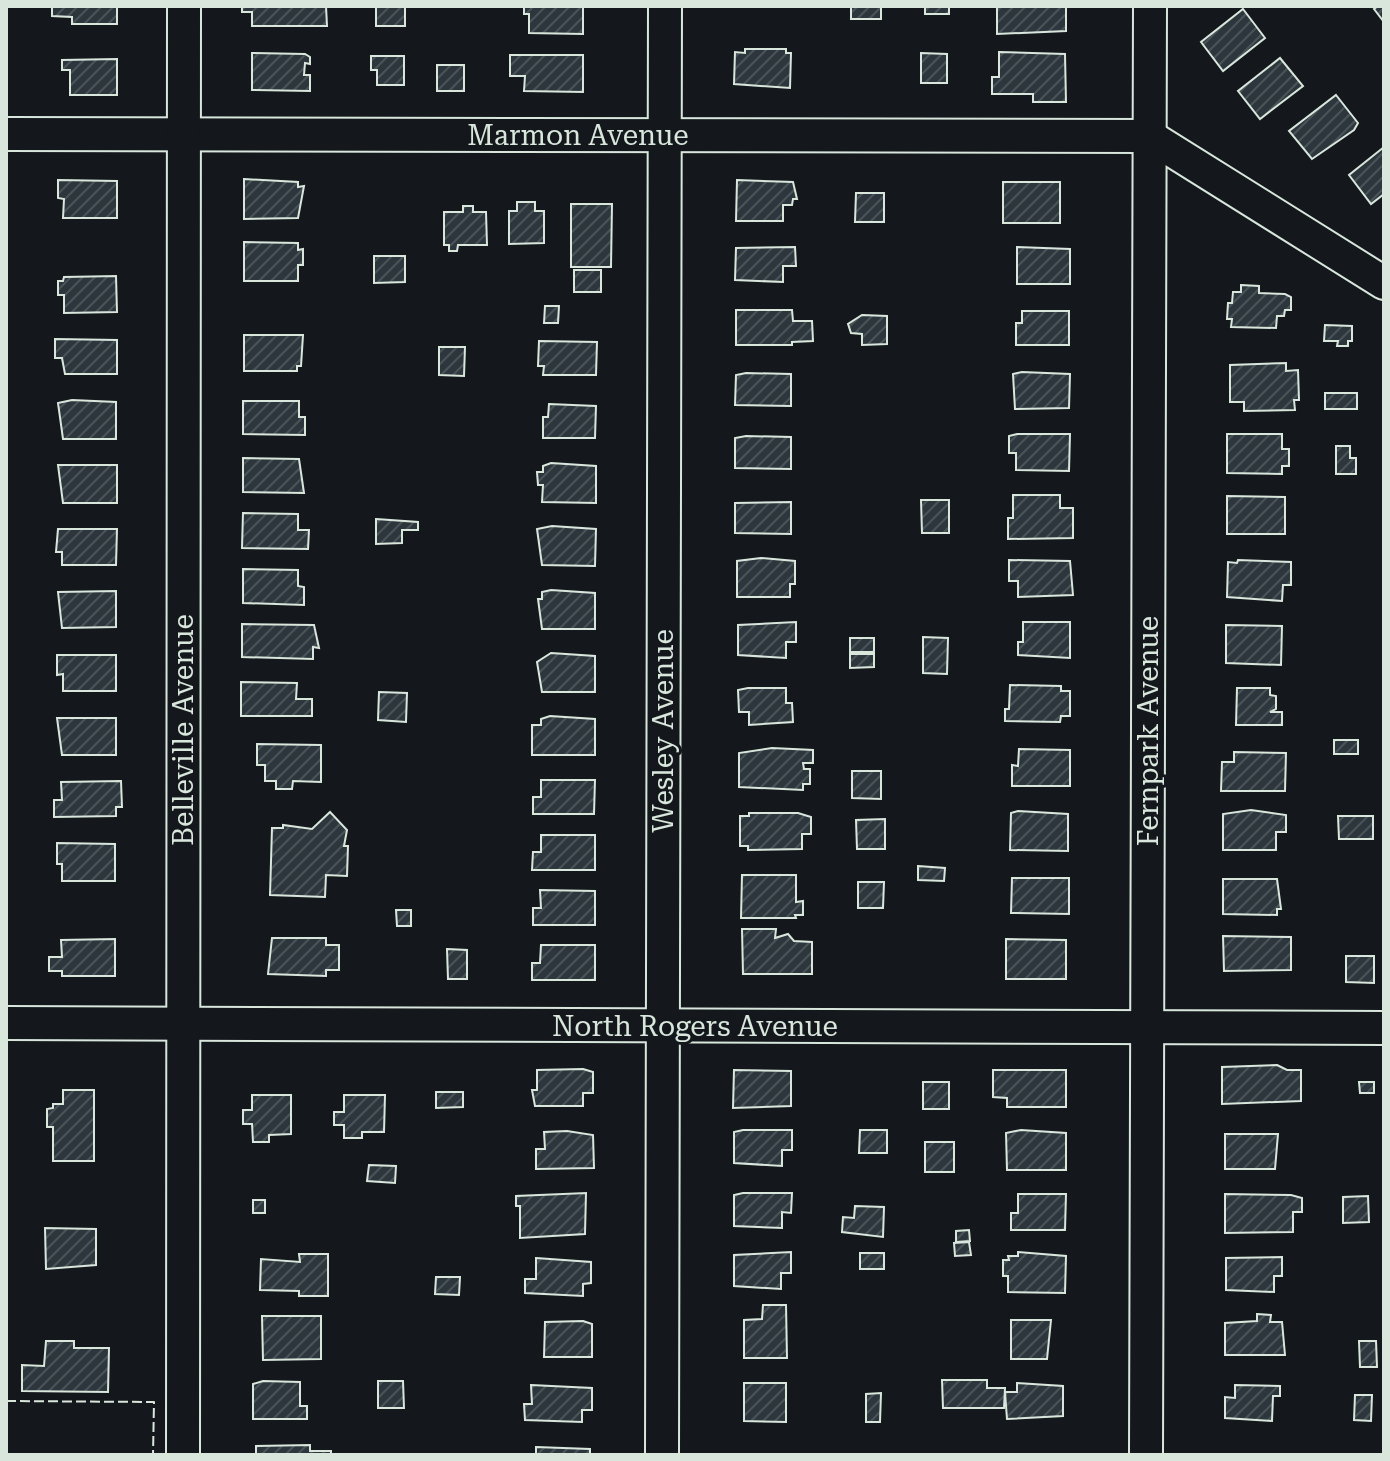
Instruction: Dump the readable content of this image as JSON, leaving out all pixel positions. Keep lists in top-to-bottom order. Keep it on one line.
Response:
{"streets":{"street":["Marmon Avenue","Belleville Avenue","Wesley Avenue","Fernpark Avenue","North Rogers Avenue"]},"crossings":[["Marmon Avenue","Belleville Avenue"],["Marmon Avenue","Wesley Avenue"],["Marmon Avenue","Fernpark Avenue"],["Belleville Avenue","North Rogers Avenue"],["Wesley Avenue","North Rogers Avenue"],["Fernpark Avenue","North Rogers Avenue"]]}
